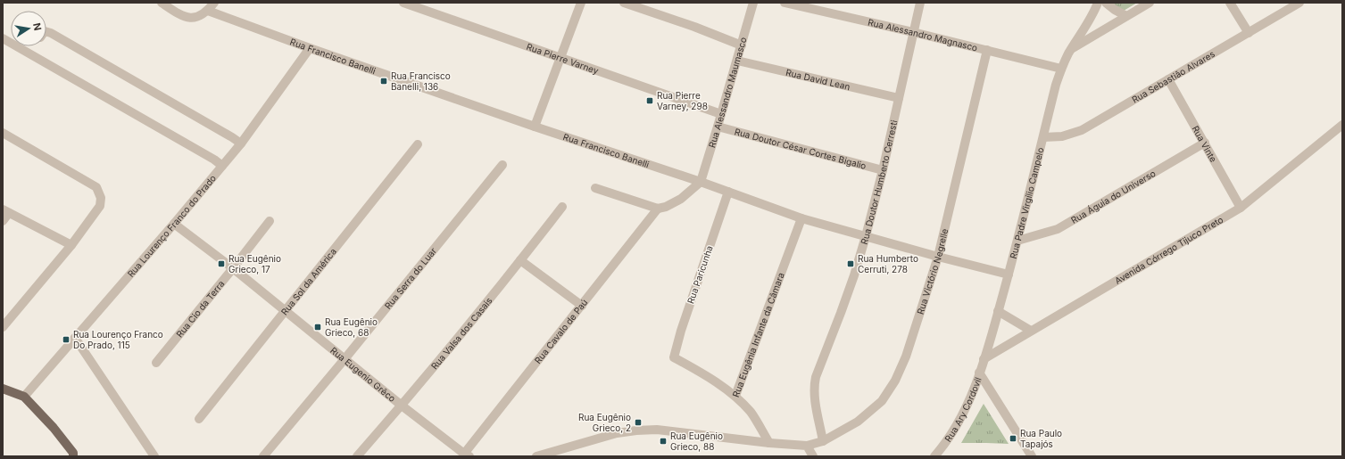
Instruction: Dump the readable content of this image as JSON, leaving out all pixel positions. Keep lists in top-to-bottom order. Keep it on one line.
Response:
{"streets":{"street":["Rua Alessandro Magnasco","Rua Francisco Banelli","Rua Pierre Varney","Rua Sebastião Alvares","Rua David Lean","Rua Alessandro Maumasco","Rua Vinte","Rua Doutor César Cortes Bigalio","Rua Doutor Humberto Cerresti","Rua Águia do Universo","Rua Padre Virgílio Campelo","Rua Lourenço Franco do Prado","Avenida Córrego Tijuco Preto","Rua Victório Negrelle","Rua Paricunha","Rua Serra do Luar","Rua Sol da América","Rua Cio da Terra","Rua Cavalo de Paú","Rua Valsa dos Casais","Rua Eugênia Infante da Câmara","Rua Eugenio Grêco","Rua Ary Cordovil"]},"crossings":[["Rua Alessandro Magnasco","Rua Doutor Humberto Cerresti"],["Rua Alessandro Magnasco","Rua Padre Virgílio Campelo"],["Rua Alessandro Magnasco","Rua Victório Negrelle"],["Rua Francisco Banelli","Rua Alessandro Maumasco"],["Rua Francisco Banelli","Rua Doutor Humberto Cerresti"],["Rua Francisco Banelli","Rua Padre Virgílio Campelo"],["Rua Francisco Banelli","Rua Lourenço Franco do Prado"],["Rua Francisco Banelli","Rua Victório Negrelle"],["Rua Francisco Banelli","Rua Paricunha"],["Rua Francisco Banelli","Rua Cavalo de Paú"],["Rua Francisco Banelli","Rua Eugênia Infante da Câmara"],["Rua Pierre Varney","Rua Alessandro Maumasco"],["Rua Sebastião Alvares","Rua Vinte"],["Rua Sebastião Alvares","Rua Padre Virgílio Campelo"],["Rua David Lean","Rua Alessandro Maumasco"],["Rua David Lean","Rua Doutor Humberto Cerresti"],["Rua Alessandro Maumasco","Rua Doutor César Cortes Bigalio"],["Rua Alessandro Maumasco","Rua Cavalo de Paú"],["Rua Vinte","Rua Águia do Universo"],["Rua Vinte","Avenida Córrego Tijuco Preto"],["Rua Doutor César Cortes Bigalio","Rua Doutor Humberto Cerresti"],["Rua Doutor Humberto Cerresti","Rua Victório Negrelle"],["Rua Águia do Universo","Rua Padre Virgílio Campelo"],["Rua Padre Virgílio Campelo","Avenida Córrego Tijuco Preto"],["Rua Padre Virgílio Campelo","Rua Ary Cordovil"],["Rua Lourenço Franco do Prado","Rua Eugenio Grêco"],["Avenida Córrego Tijuco Preto","Rua Ary Cordovil"],["Rua Victório Negrelle","Rua Eugênia Infante da Câmara"],["Rua Paricunha","Rua Eugênia Infante da Câmara"],["Rua Serra do Luar","Rua Eugenio Grêco"],["Rua Sol da América","Rua Eugenio Grêco"],["Rua Cio da Terra","Rua Eugenio Grêco"],["Rua Cavalo de Paú","Rua Eugenio Grêco"],["Rua Valsa dos Casais","Rua Eugenio Grêco"]],"places":{"transit":["Rua Francisco Banelli, 136","Rua Pierre Varney, 298","Rua Eugênio Grieco, 17","Rua Humberto Cerruti, 278","Rua Eugênio Grieco, 68","Rua Lourenço Franco Do Prado, 115","Rua Eugênio Grieco, 2","Rua Paulo Tapajós","Rua Eugênio Grieco, 88"]},"north":"right"}
